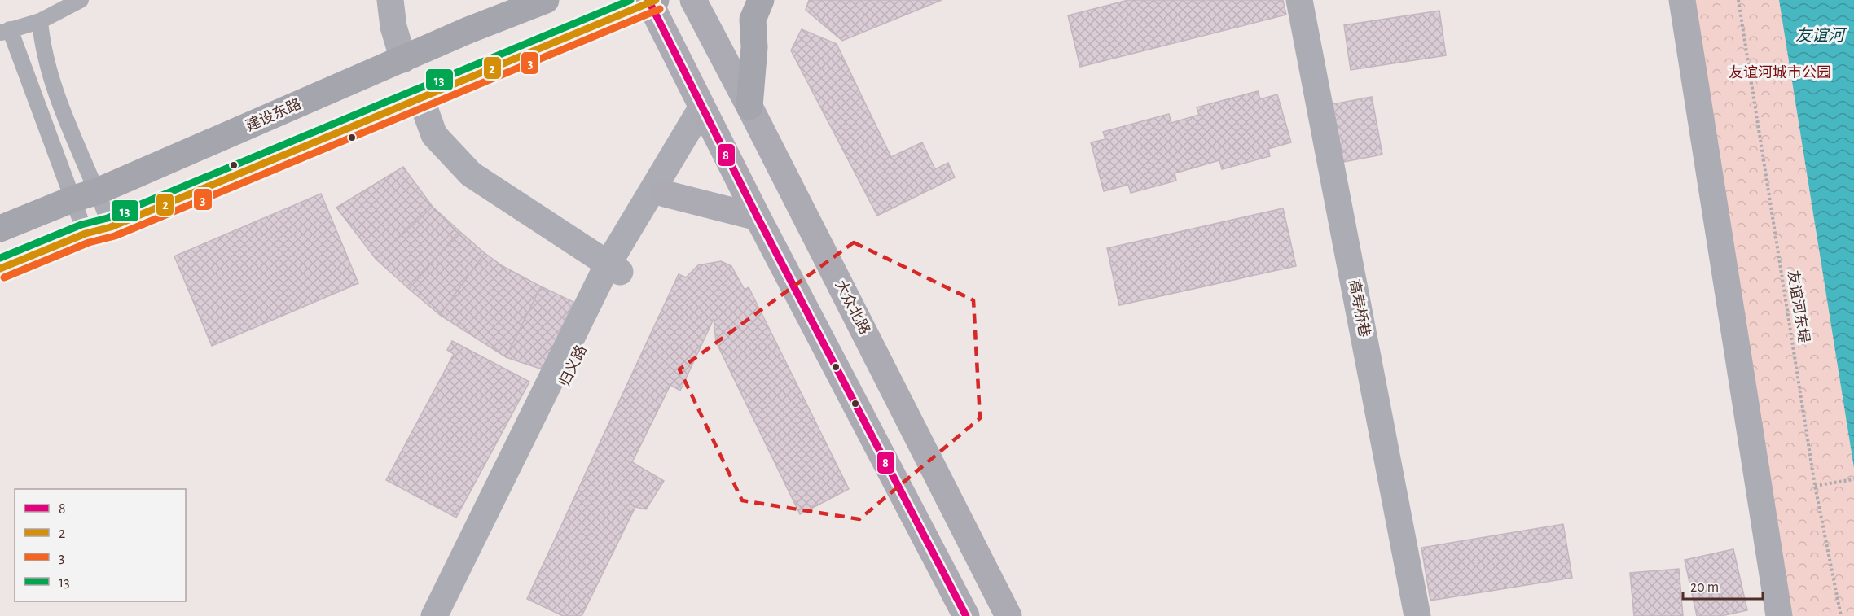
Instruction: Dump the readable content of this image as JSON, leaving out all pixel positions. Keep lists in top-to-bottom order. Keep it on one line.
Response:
{"streets":{"main road":["建设东路","大众北路"],"street":["高寿桥巷","归义路"],"path":["友谊河东堤"]},"water":["友谊河"],"parks":["友谊河城市公园"],"lines":["transit line 8","transit line 2","transit line 13","transit line 3"],"legend":["8","2","3","13"],"scale_bar":"20 m"}
